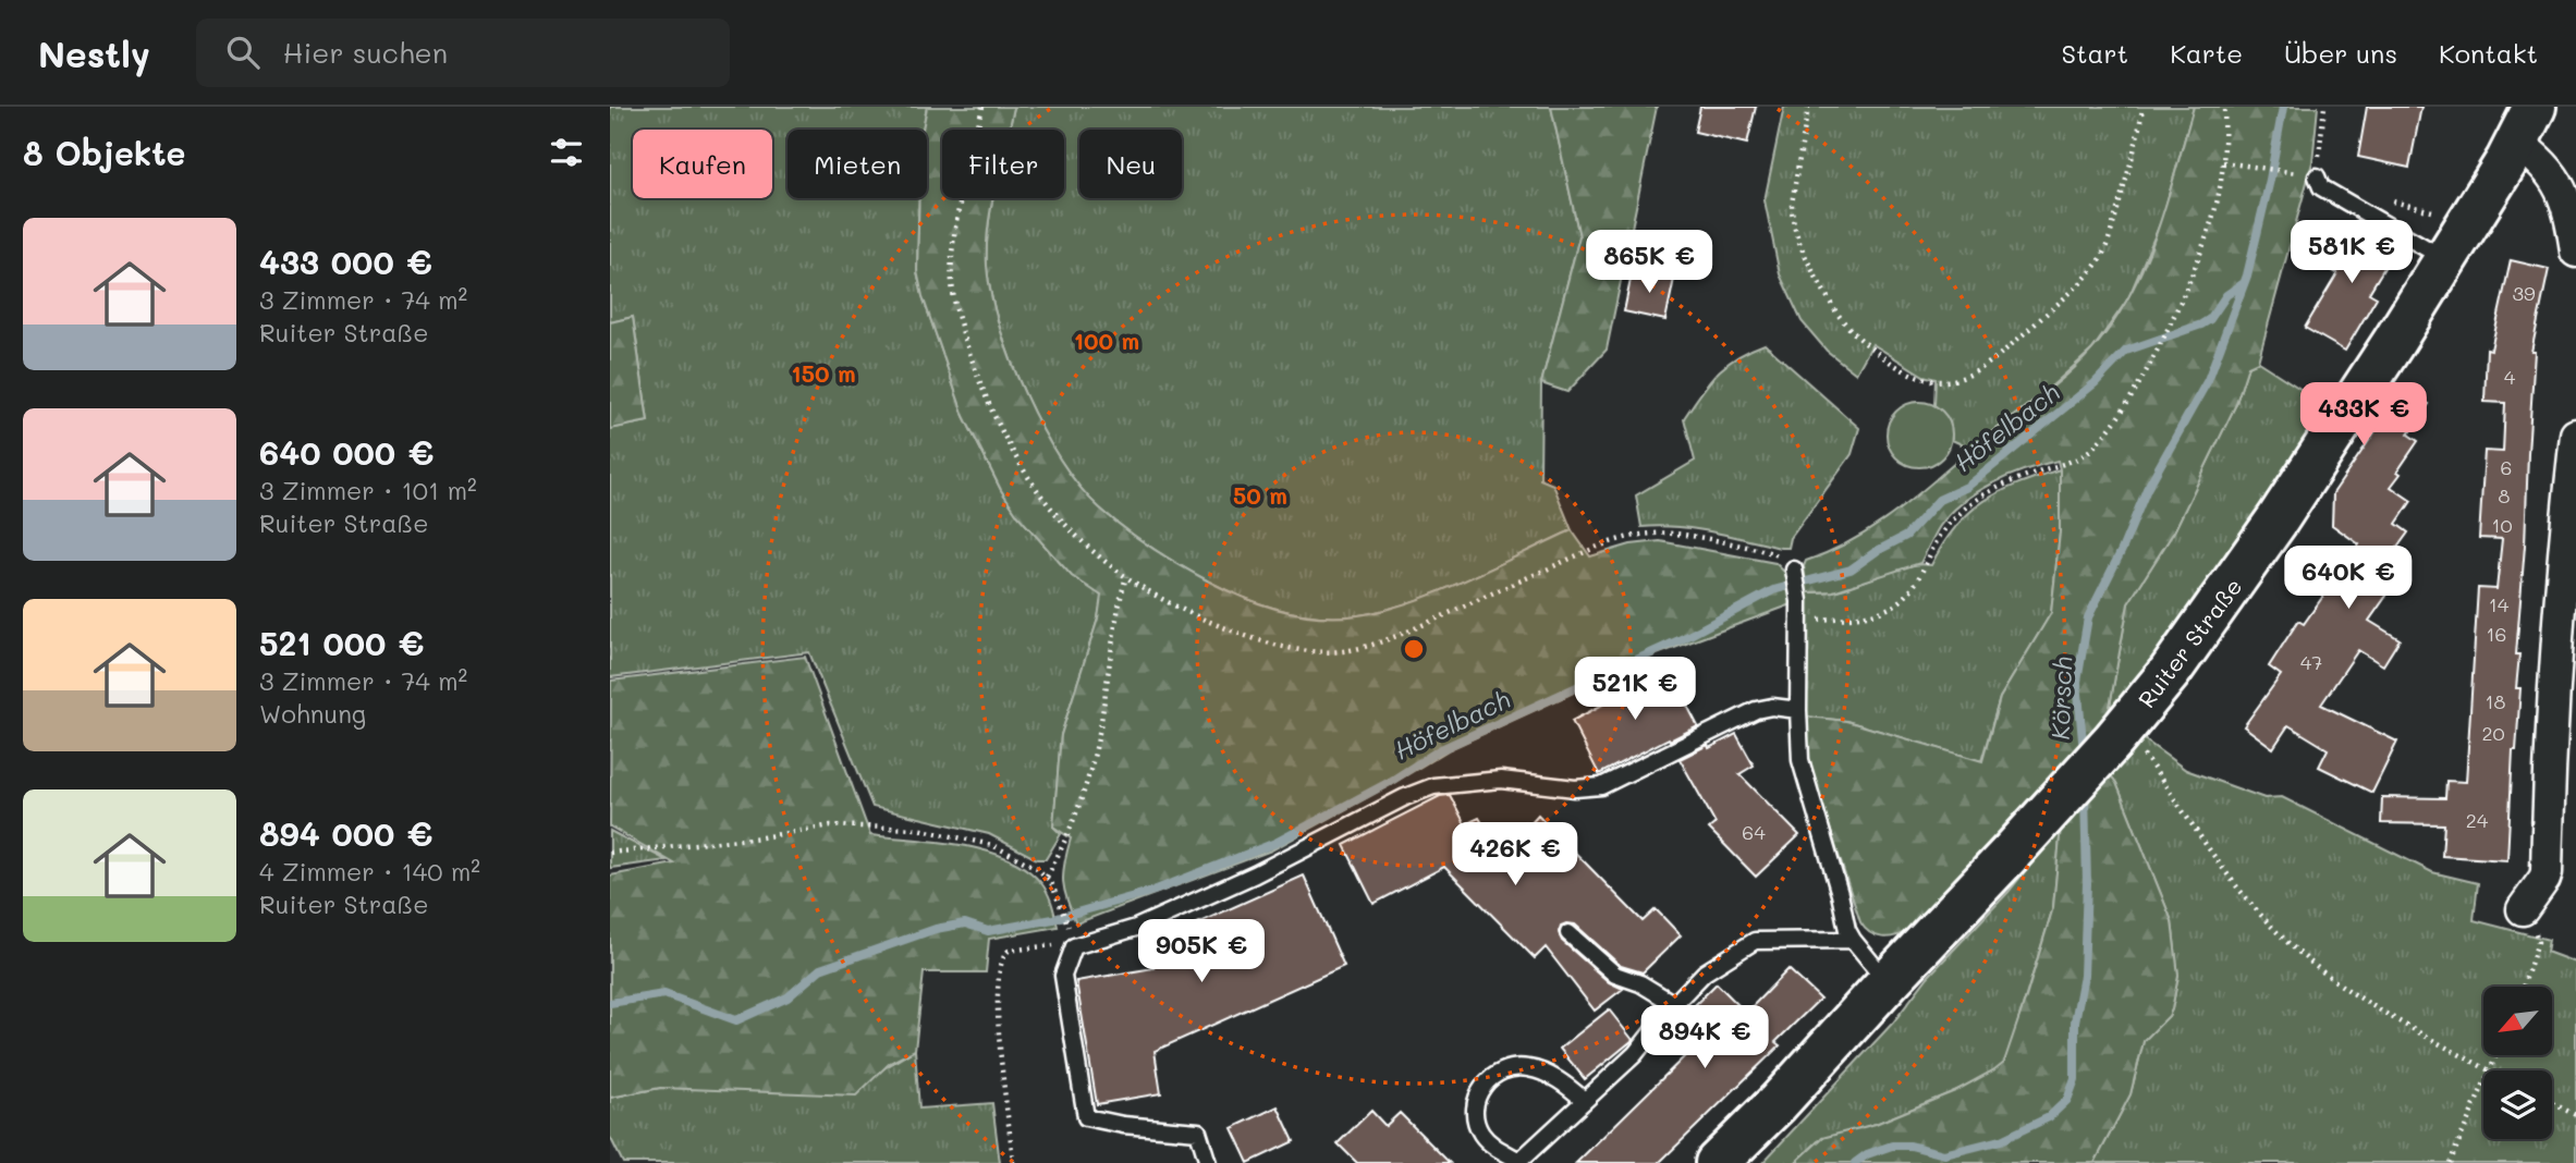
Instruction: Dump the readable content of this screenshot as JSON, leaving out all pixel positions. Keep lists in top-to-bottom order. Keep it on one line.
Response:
{"streets":{"main road":["Ruiter Straße"]},"water":["Höfelbach","Körsch"],"house_numbers":["39","4","6","8","10","14","16","47","18","20","24","64"],"north":"bottom left","page":{"header":"Nestly","search":"Hier suchen","nav":["Start","Karte","Über uns","Kontakt"],"heading":"8 Objekte","chip":["Kaufen","Mieten","Filter","Neu"],"list":[{"name":"433 000 €","note":"3 Zimmer · 74 m² · Ruiter Straße"},{"name":"640 000 €","note":"3 Zimmer · 101 m² · Ruiter Straße"},{"name":"521 000 €","note":"3 Zimmer · 74 m² · Wohnung"},{"name":"894 000 €","note":"4 Zimmer · 140 m² · Ruiter Straße"}],"price":["581K €","865K €","433K €","640K €","521K €","426K €","905K €","894K €"]},"rings":["100 m","150 m","50 m"]}
